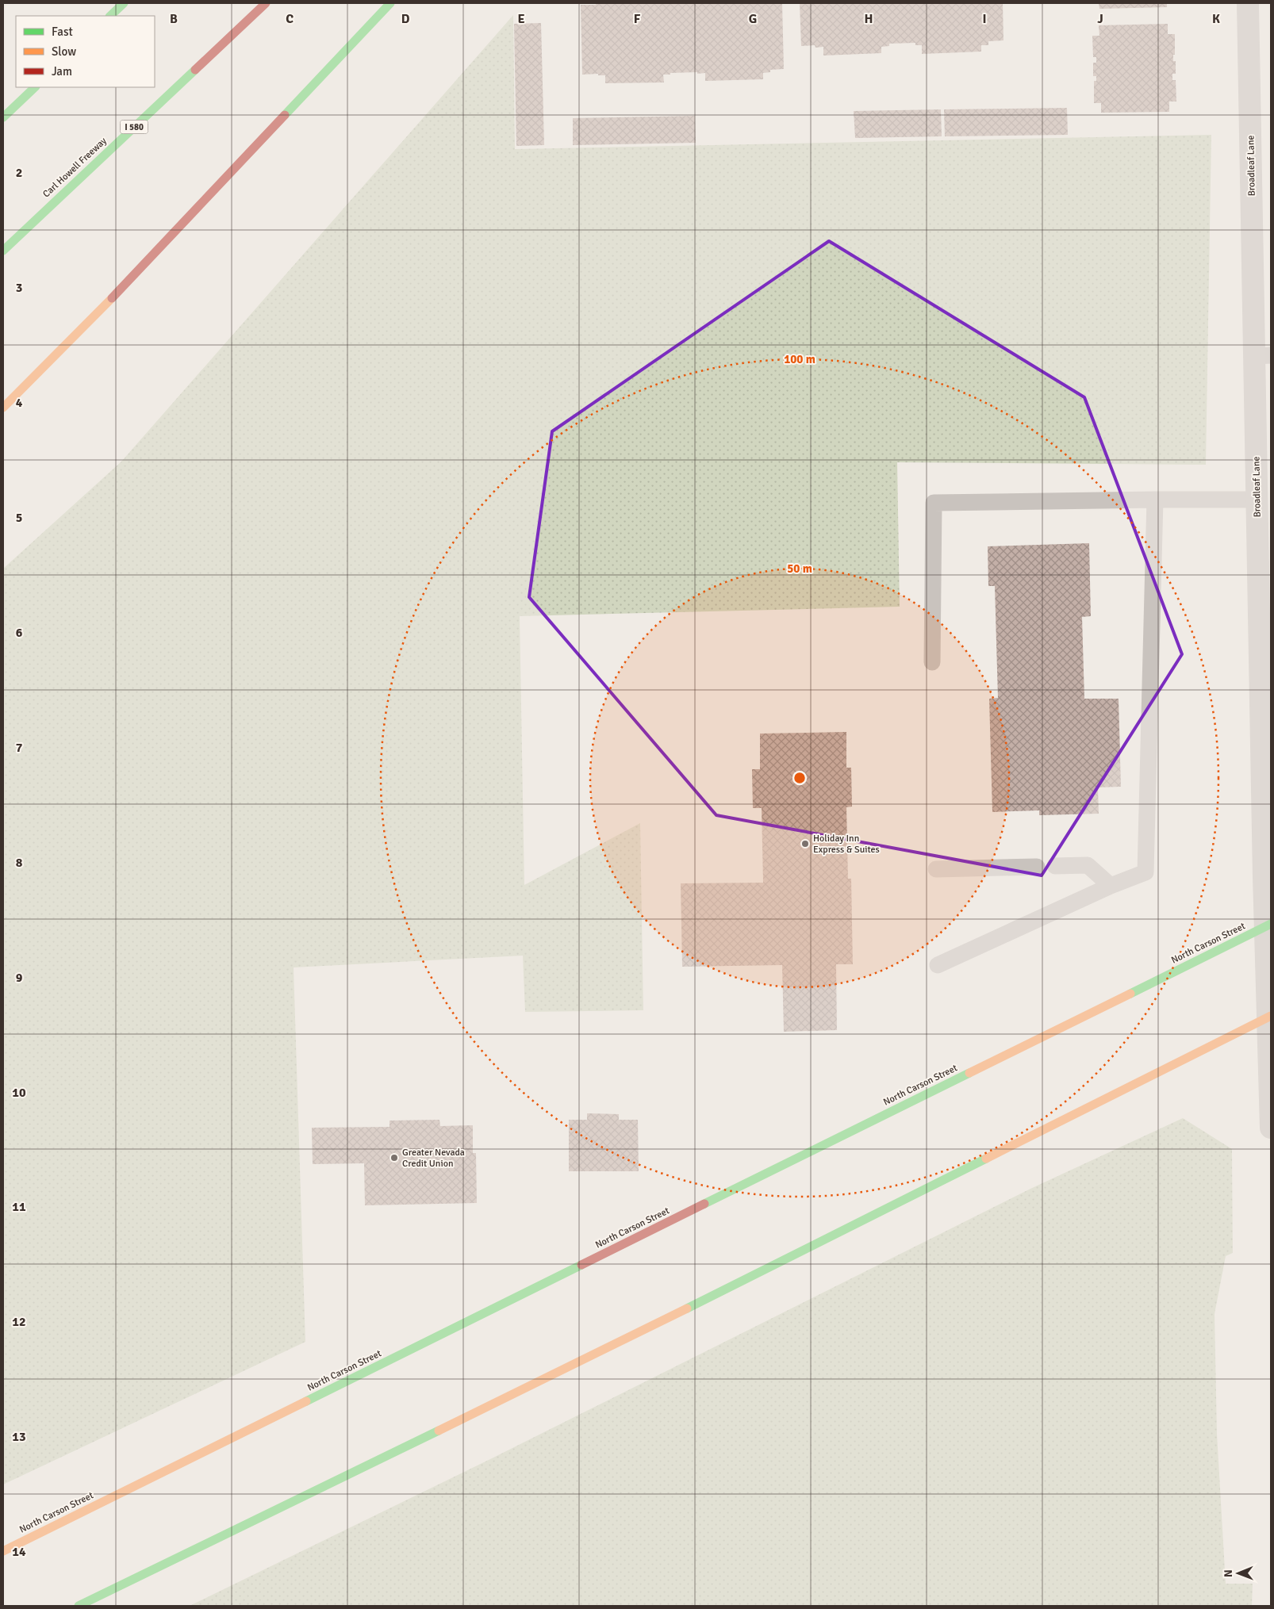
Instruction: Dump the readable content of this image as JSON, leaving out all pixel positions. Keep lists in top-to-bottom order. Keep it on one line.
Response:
{"streets":{"main road":["I 580","Carl Howell Freeway","North Carson Street"],"street":["Broadleaf Lane"]},"crossings":[["Broadleaf Lane","North Carson Street"]],"places":["Holiday Inn Express & Suites","Greater Nevada Credit Union"],"legend":["Fast","Slow","Jam"],"north":"left","grid":{"columns":["B","C","D","E","F","G","H","I","J","K"],"rows":["2","3","4","5","6","7","8","9","10","11","12","13","14"]},"rings":["100 m","50 m"]}
